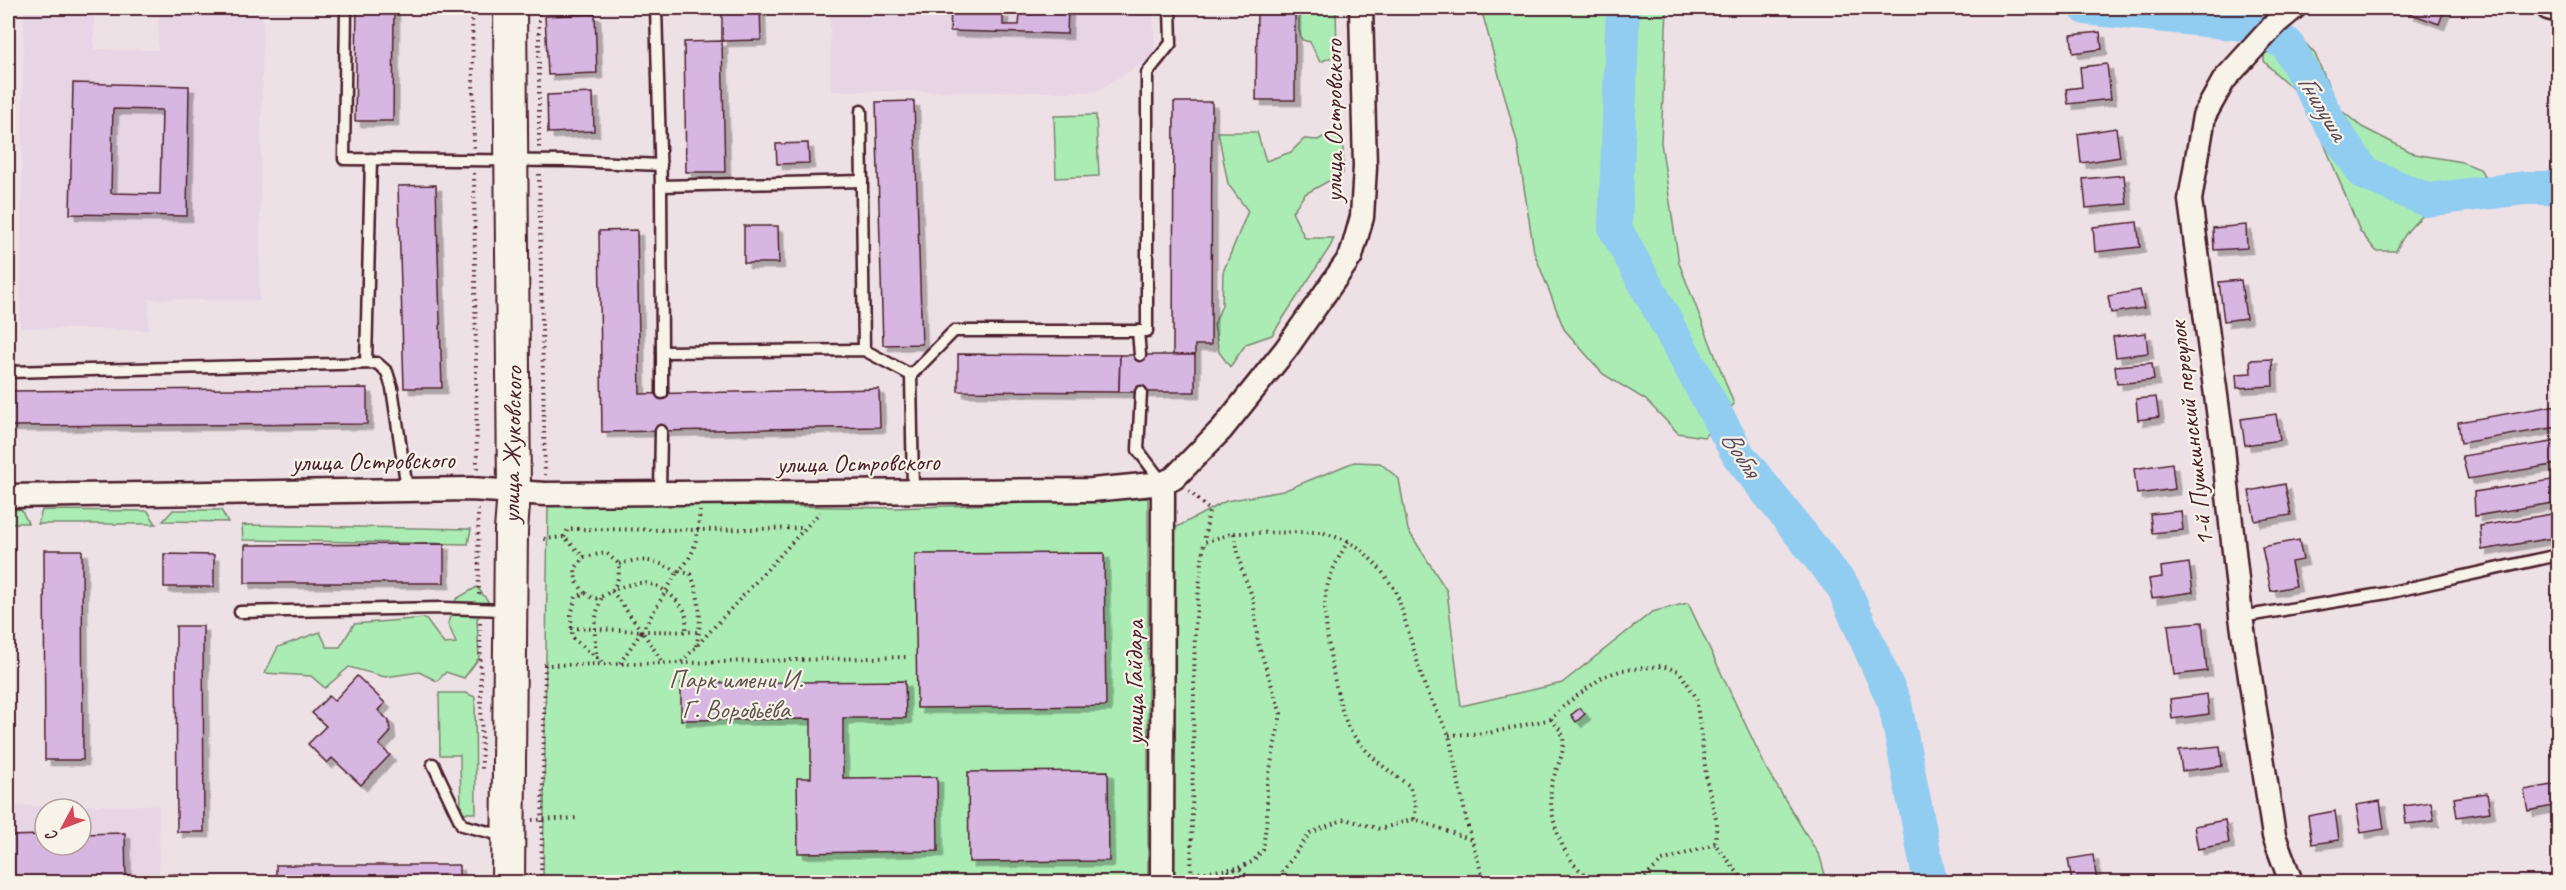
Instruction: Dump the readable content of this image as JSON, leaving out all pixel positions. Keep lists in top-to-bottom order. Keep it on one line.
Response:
{"streets":{"street":["улица Островского","1-й Пушкинский переулок","улица Жуковского","улица Гайдара"]},"crossings":[["улица Островского","улица Жуковского"],["улица Островского","улица Гайдара"]],"water":["Гнилуша","Вобля"],"parks":["Парк имени И. Г. Воробьёва"],"north":"bottom left"}
